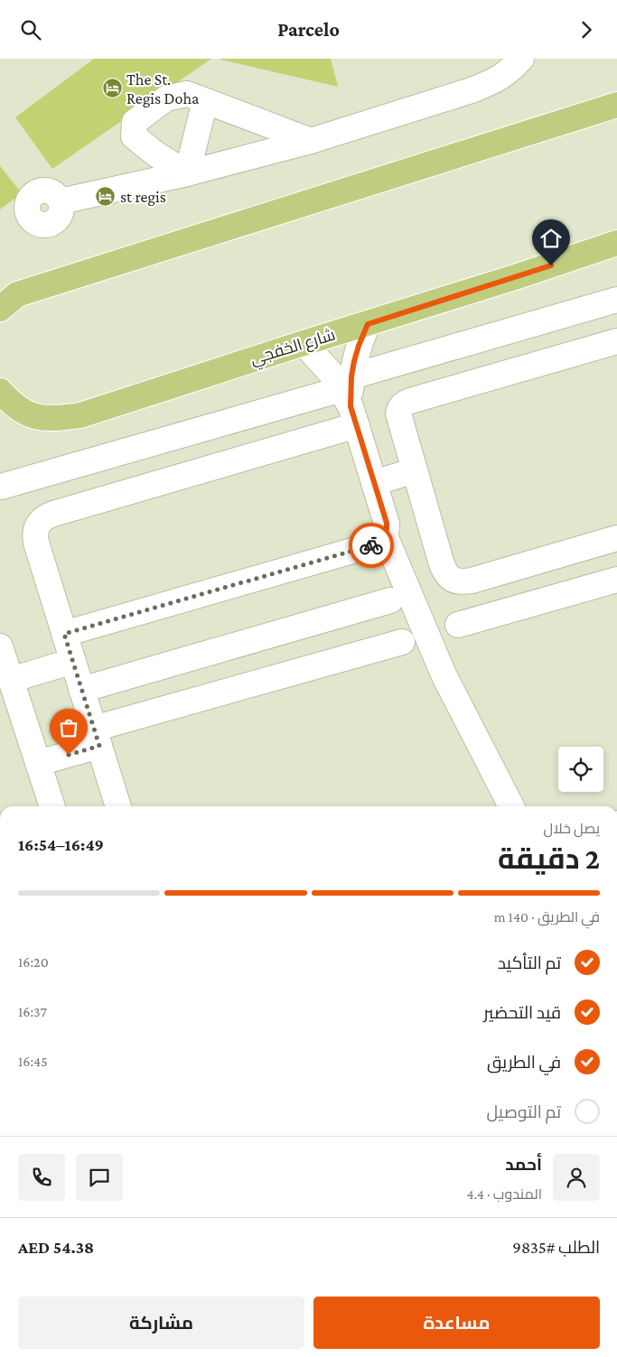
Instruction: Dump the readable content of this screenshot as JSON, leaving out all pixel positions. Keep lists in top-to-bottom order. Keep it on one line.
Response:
{"streets":{"highway":["شارع الخفجي"]},"places":{"hotel":["The St. Regis Doha","st regis"]},"page":{"header":"Parcelo","heading":["2 دقيقة","يصل خلال","16:49–16:54"],"panel":["أحمد","المندوب · 4.4","الطلب #9835","AED 54.38"],"bar":"في الطريق · 140 m","list":[["تم التأكيد","16:20"],["قيد التحضير","16:37"],["في الطريق","16:45"],"تم التوصيل"],"buttons":["مساعدة","مشاركة"]}}
